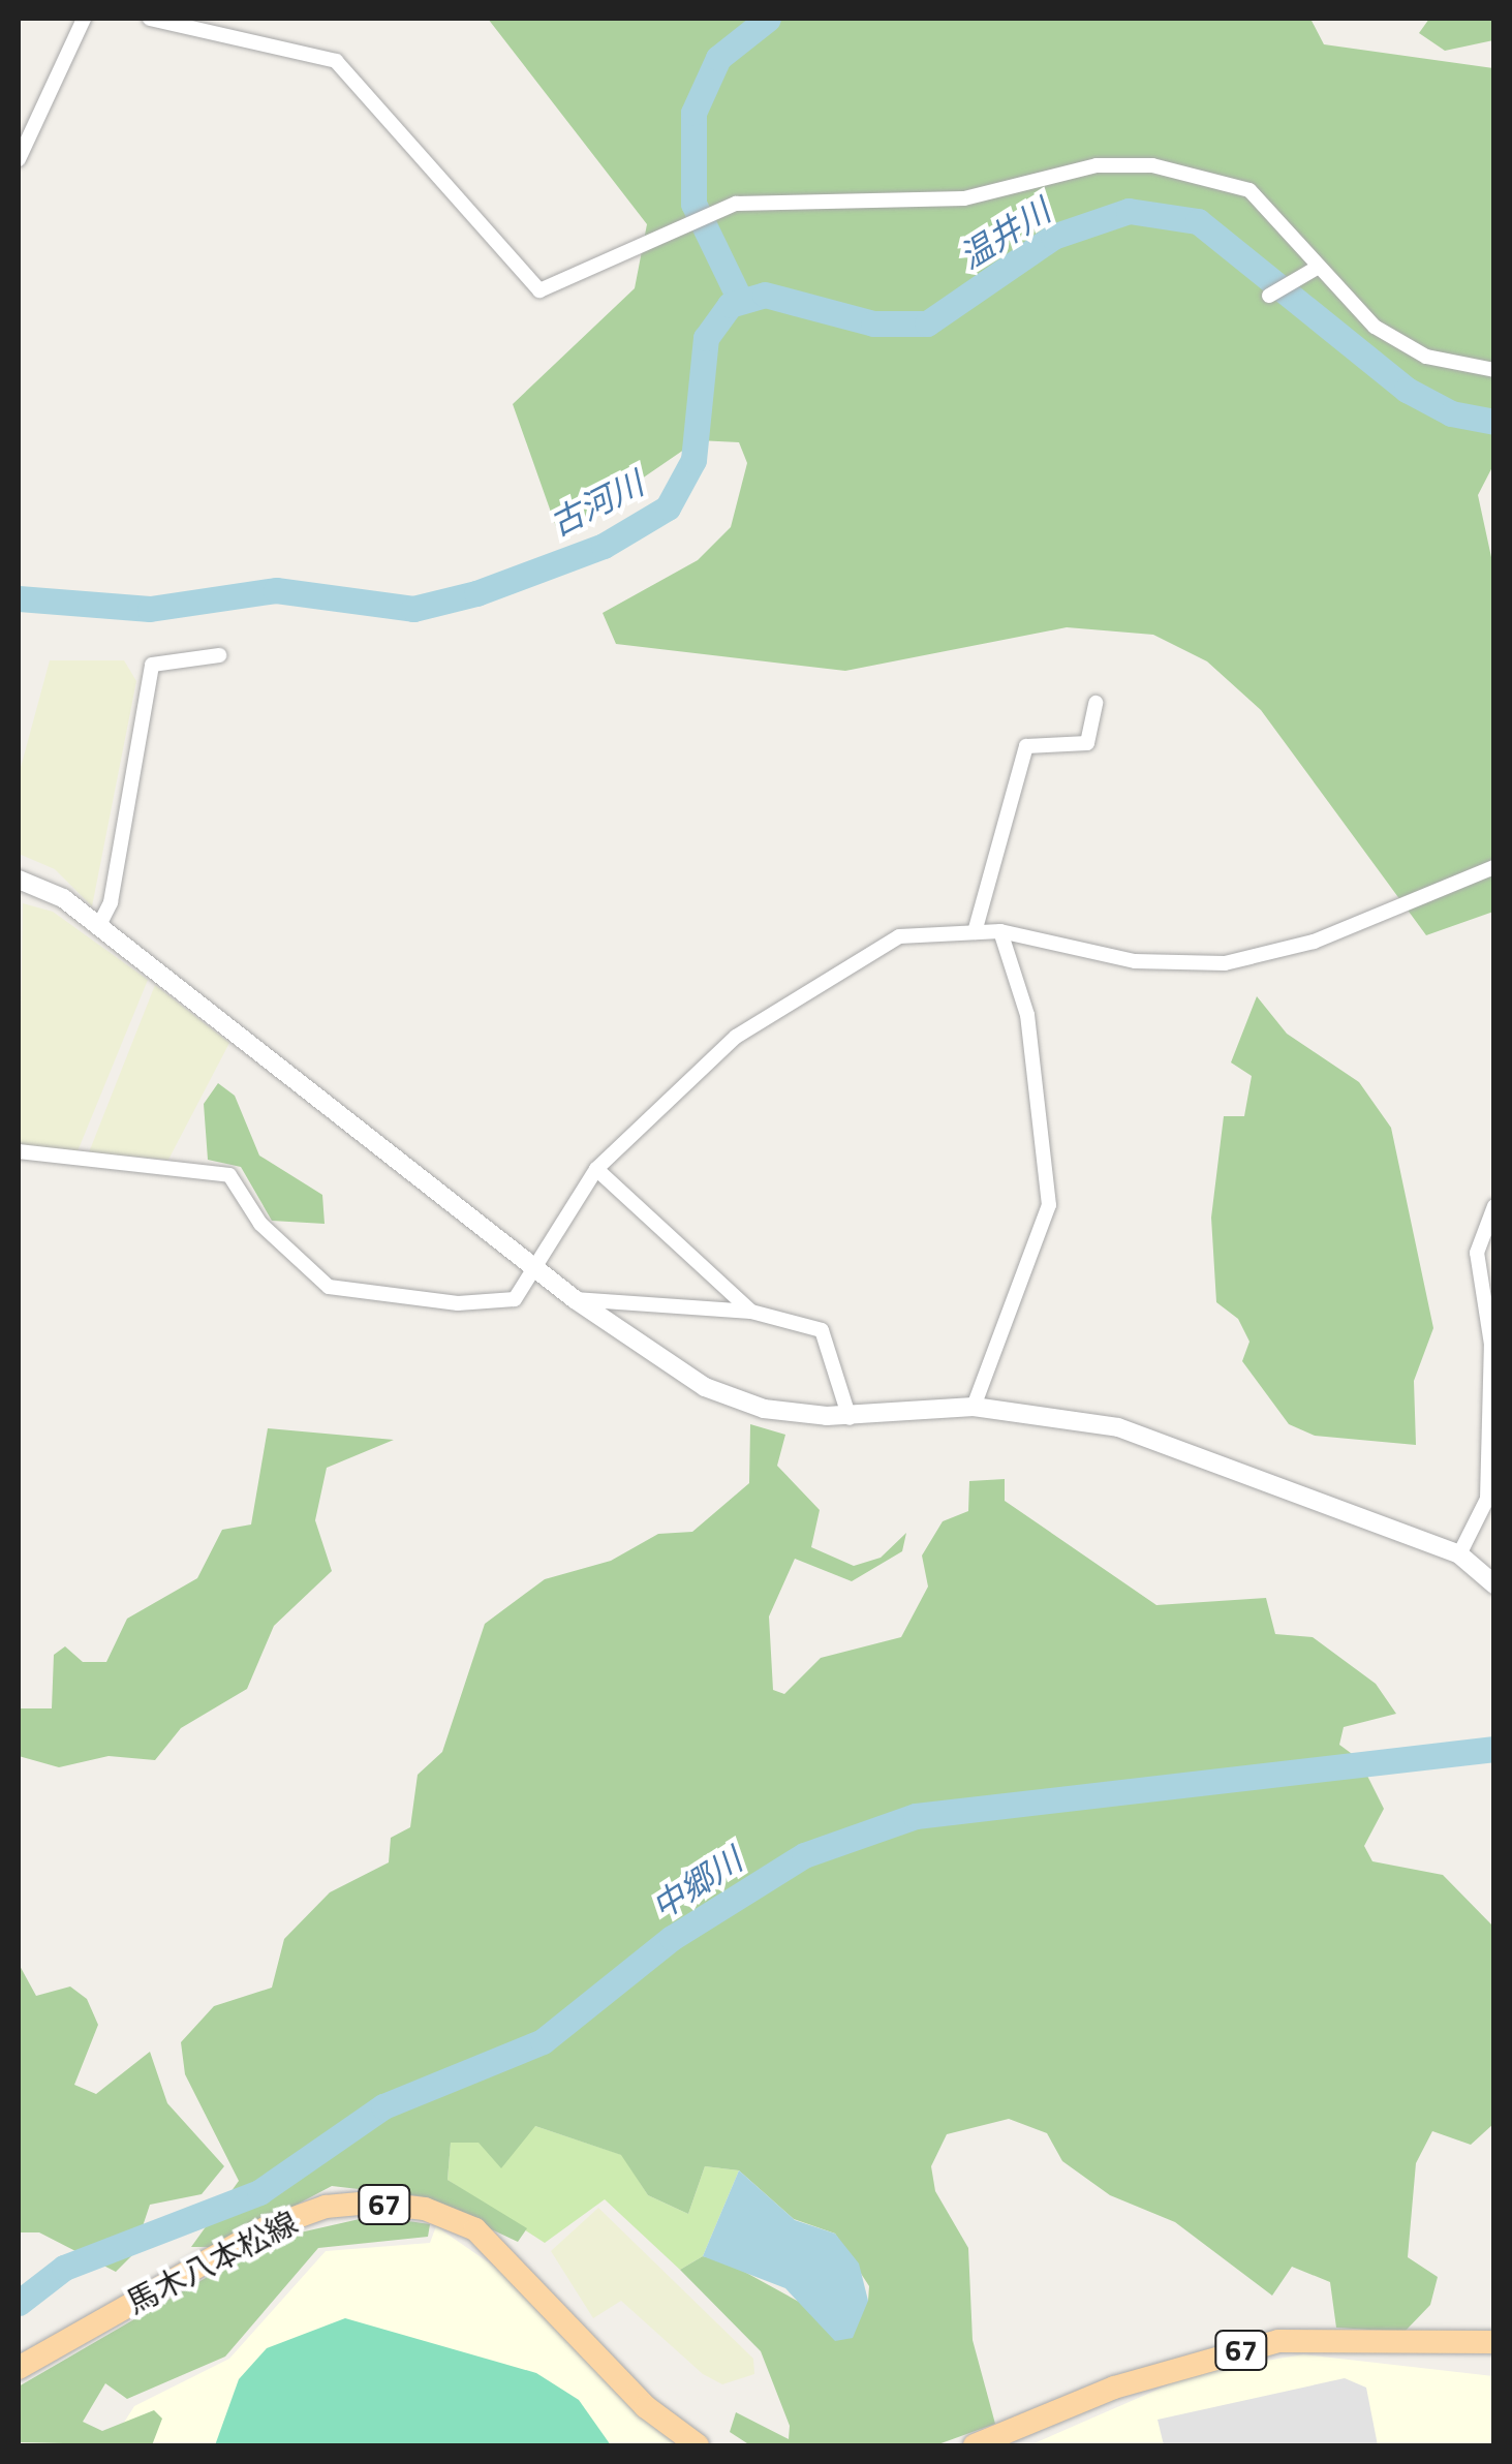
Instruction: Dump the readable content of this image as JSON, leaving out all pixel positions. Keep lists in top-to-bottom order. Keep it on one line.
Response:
{"streets":{"main road":["67","馬木八本松線"]},"water":["温井川","古河川","中郷川"]}
